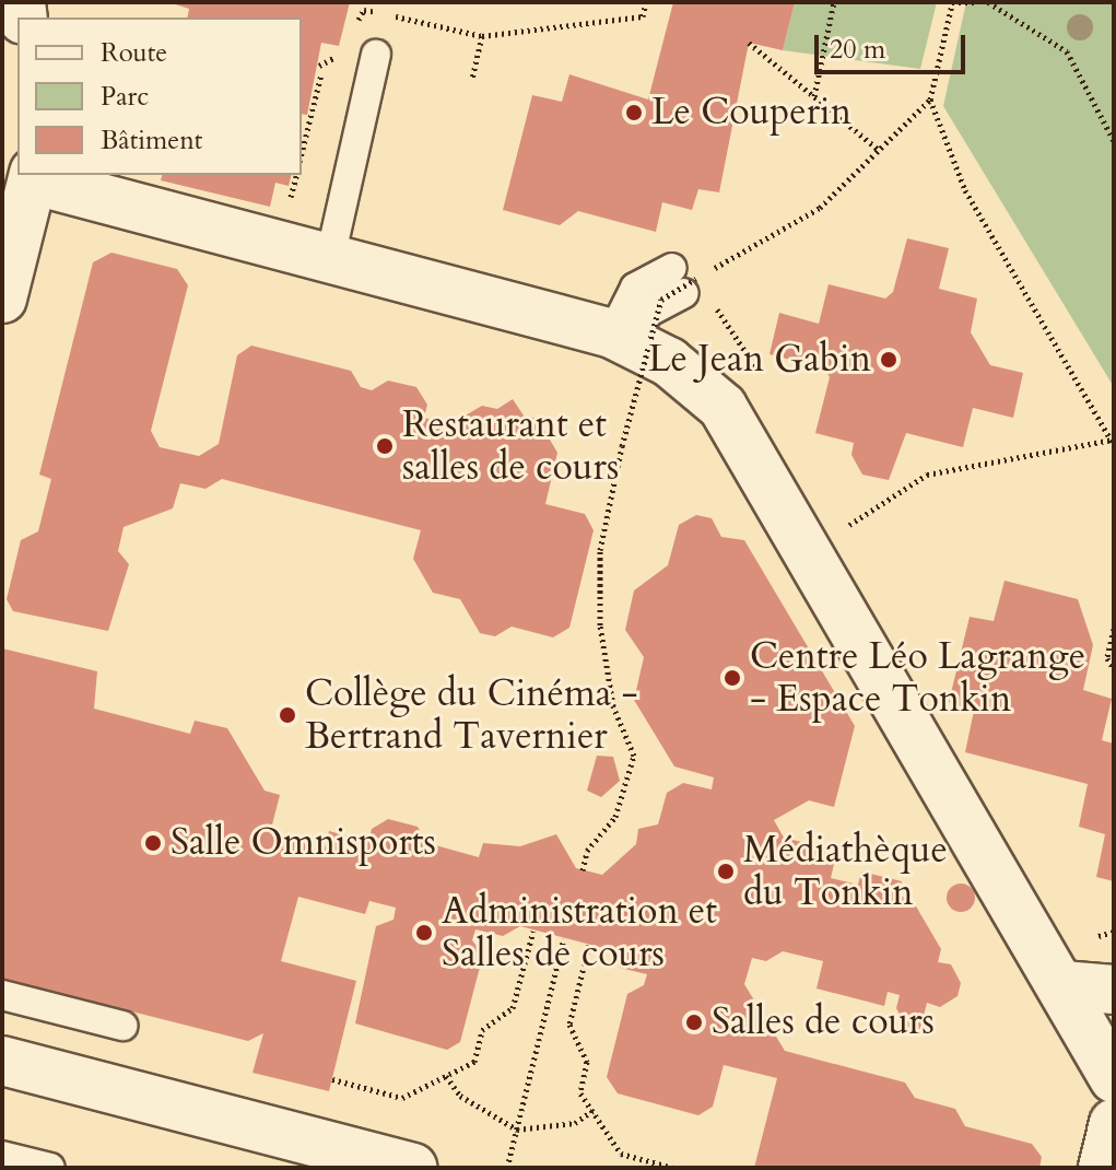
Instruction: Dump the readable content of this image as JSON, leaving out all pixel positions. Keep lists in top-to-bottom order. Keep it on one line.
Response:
{"places":["Le Couperin","Le Jean Gabin","Restaurant et salles de cours","Centre Léo Lagrange - Espace Tonkin","Collège du Cinéma - Bertrand Tavernier","Salle Omnisports","Médiathèque du Tonkin","Administration et Salles de cours","Salles de cours"],"legend":["Route","Parc","Bâtiment"],"scale_bar":"20 m"}
